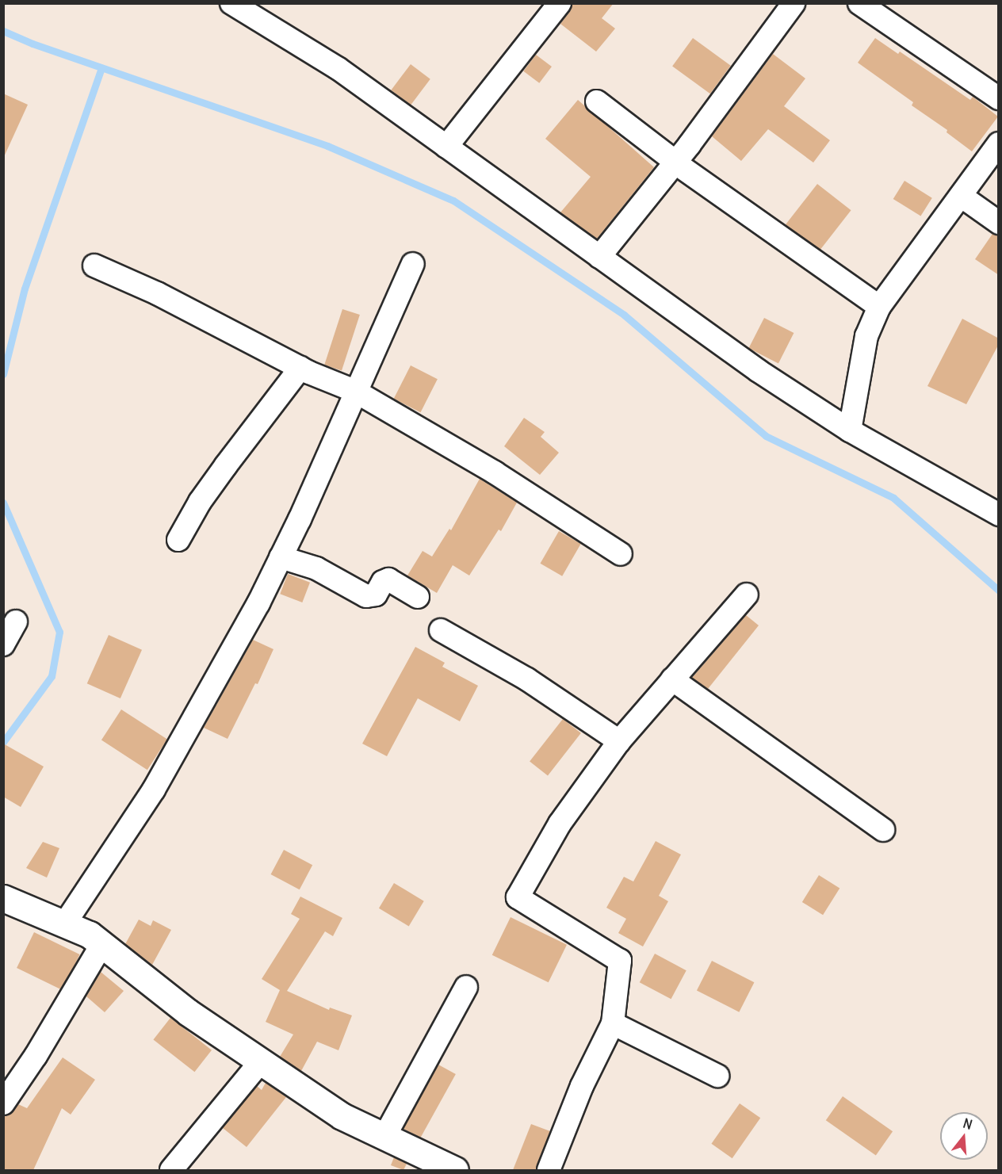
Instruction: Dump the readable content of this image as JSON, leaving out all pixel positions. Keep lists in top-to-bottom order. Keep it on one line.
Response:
{"north":"top"}
